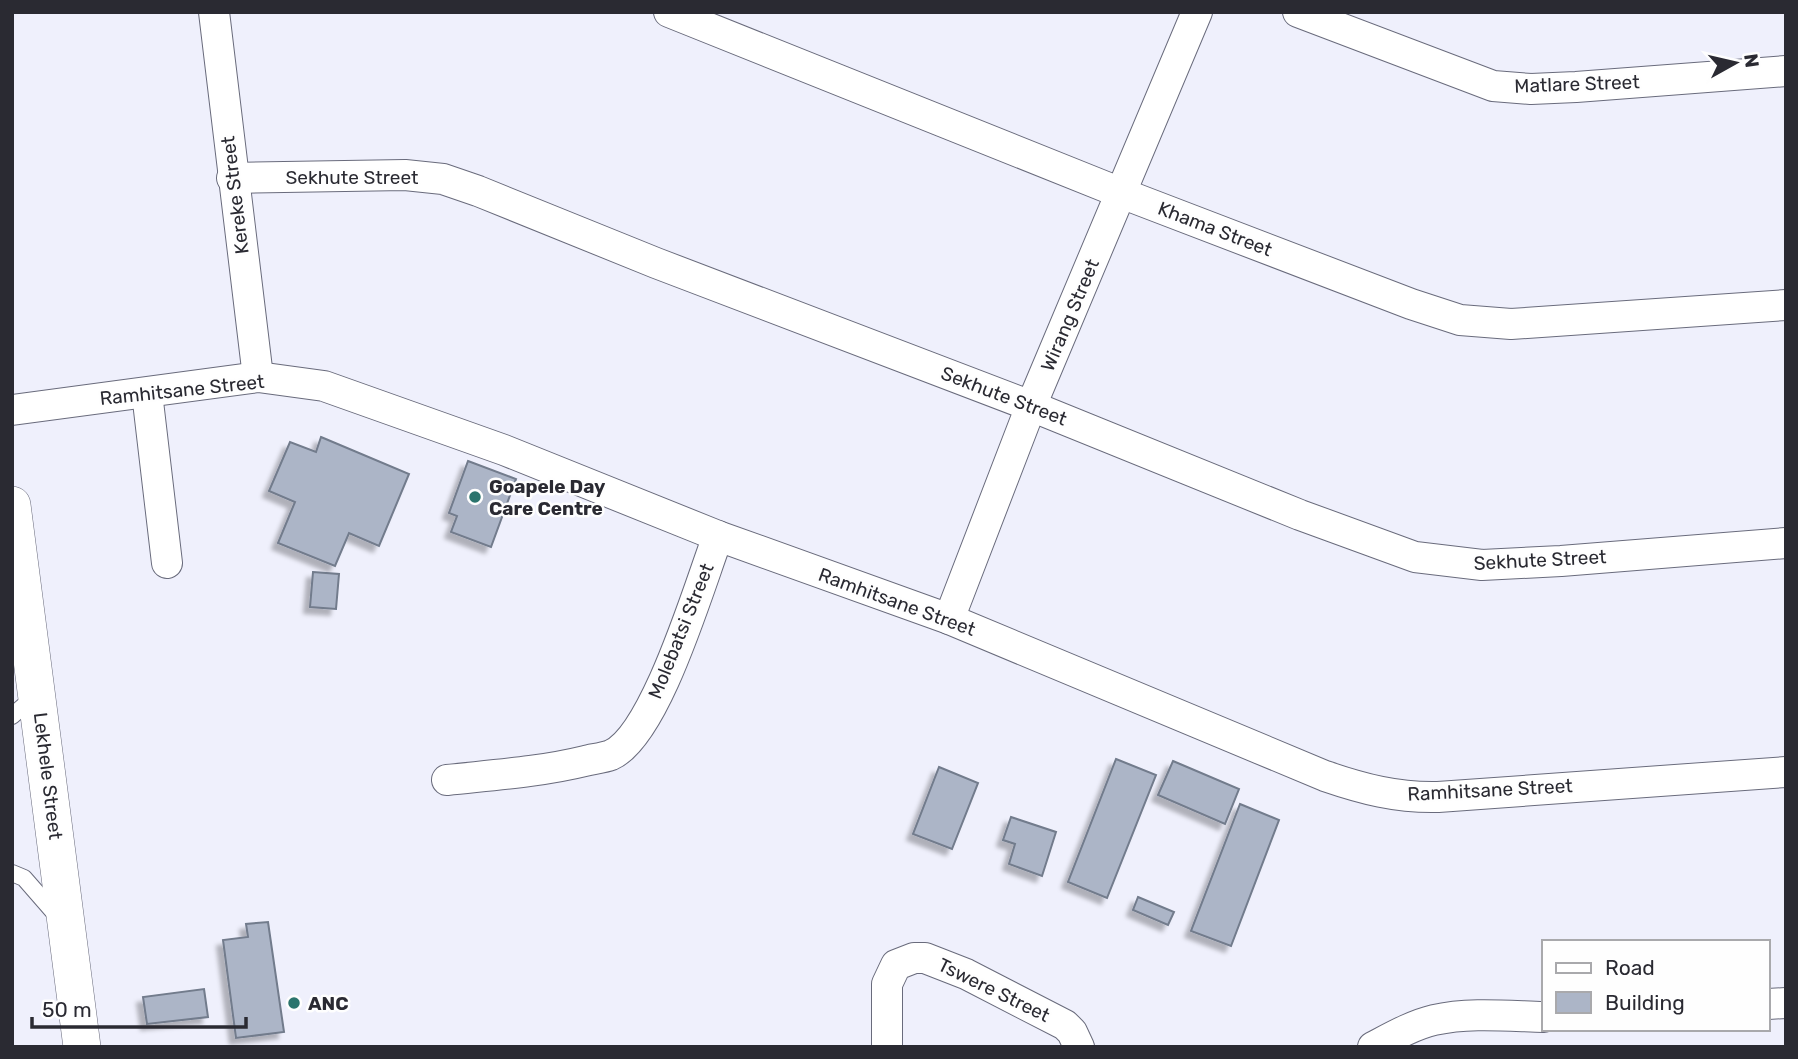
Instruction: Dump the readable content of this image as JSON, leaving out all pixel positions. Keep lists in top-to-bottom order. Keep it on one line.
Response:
{"streets":{"street":["Matlare Street","Sekhute Street","Kereke Street","Khama Street","Wirang Street","Ramhitsane Street","Molebatsi Street","Lekhele Street","Tswere Street"]},"crossings":[["Sekhute Street","Kereke Street"],["Sekhute Street","Wirang Street"],["Kereke Street","Ramhitsane Street"],["Khama Street","Wirang Street"],["Wirang Street","Ramhitsane Street"],["Ramhitsane Street","Molebatsi Street"]],"places":["Goapele Day Care Centre","ANC"],"legend":["Road","Building"],"scale_bar":"50 m","north":"right"}
